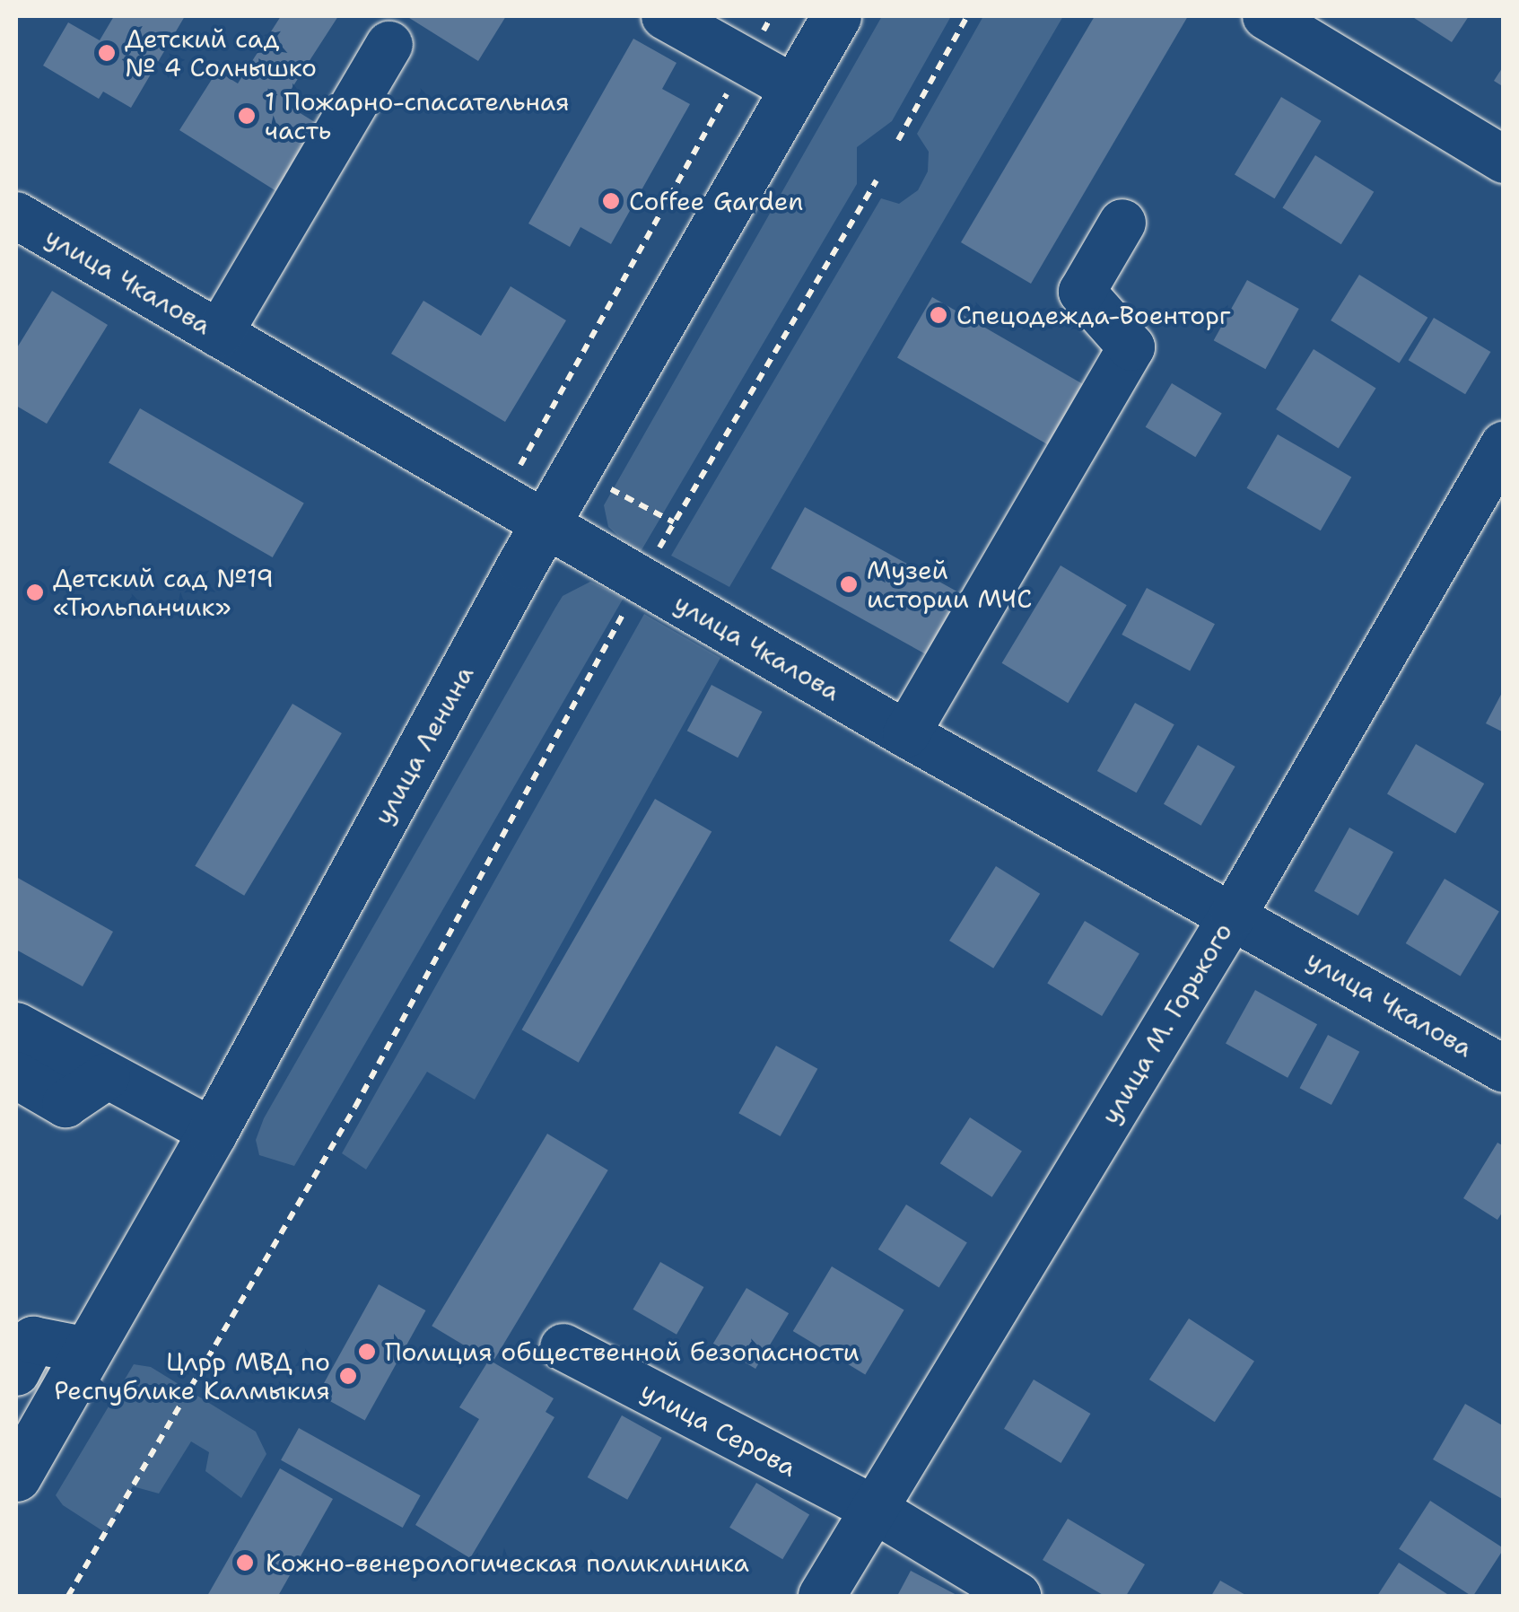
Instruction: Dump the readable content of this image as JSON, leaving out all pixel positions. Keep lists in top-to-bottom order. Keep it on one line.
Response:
{"streets":{"main road":["улица Ленина"],"street":["улица Чкалова","улица М. Горького","улица Серова"]},"crossings":[["улица Чкалова","улица Ленина"],["улица Чкалова","улица М. Горького"],["улица М. Горького","улица Серова"]],"places":["Детский сад № 4 Солнышко","1 Пожарно-спасательная часть","Coffee Garden","Спецодежда-Военторг","Музей истории МЧС","Детский сад №19 «Тюльпанчик»","Полиция общественной безопасности","Цлрр МВД по Республике Калмыкия","Кожно-венерологическая поликлиника"]}
